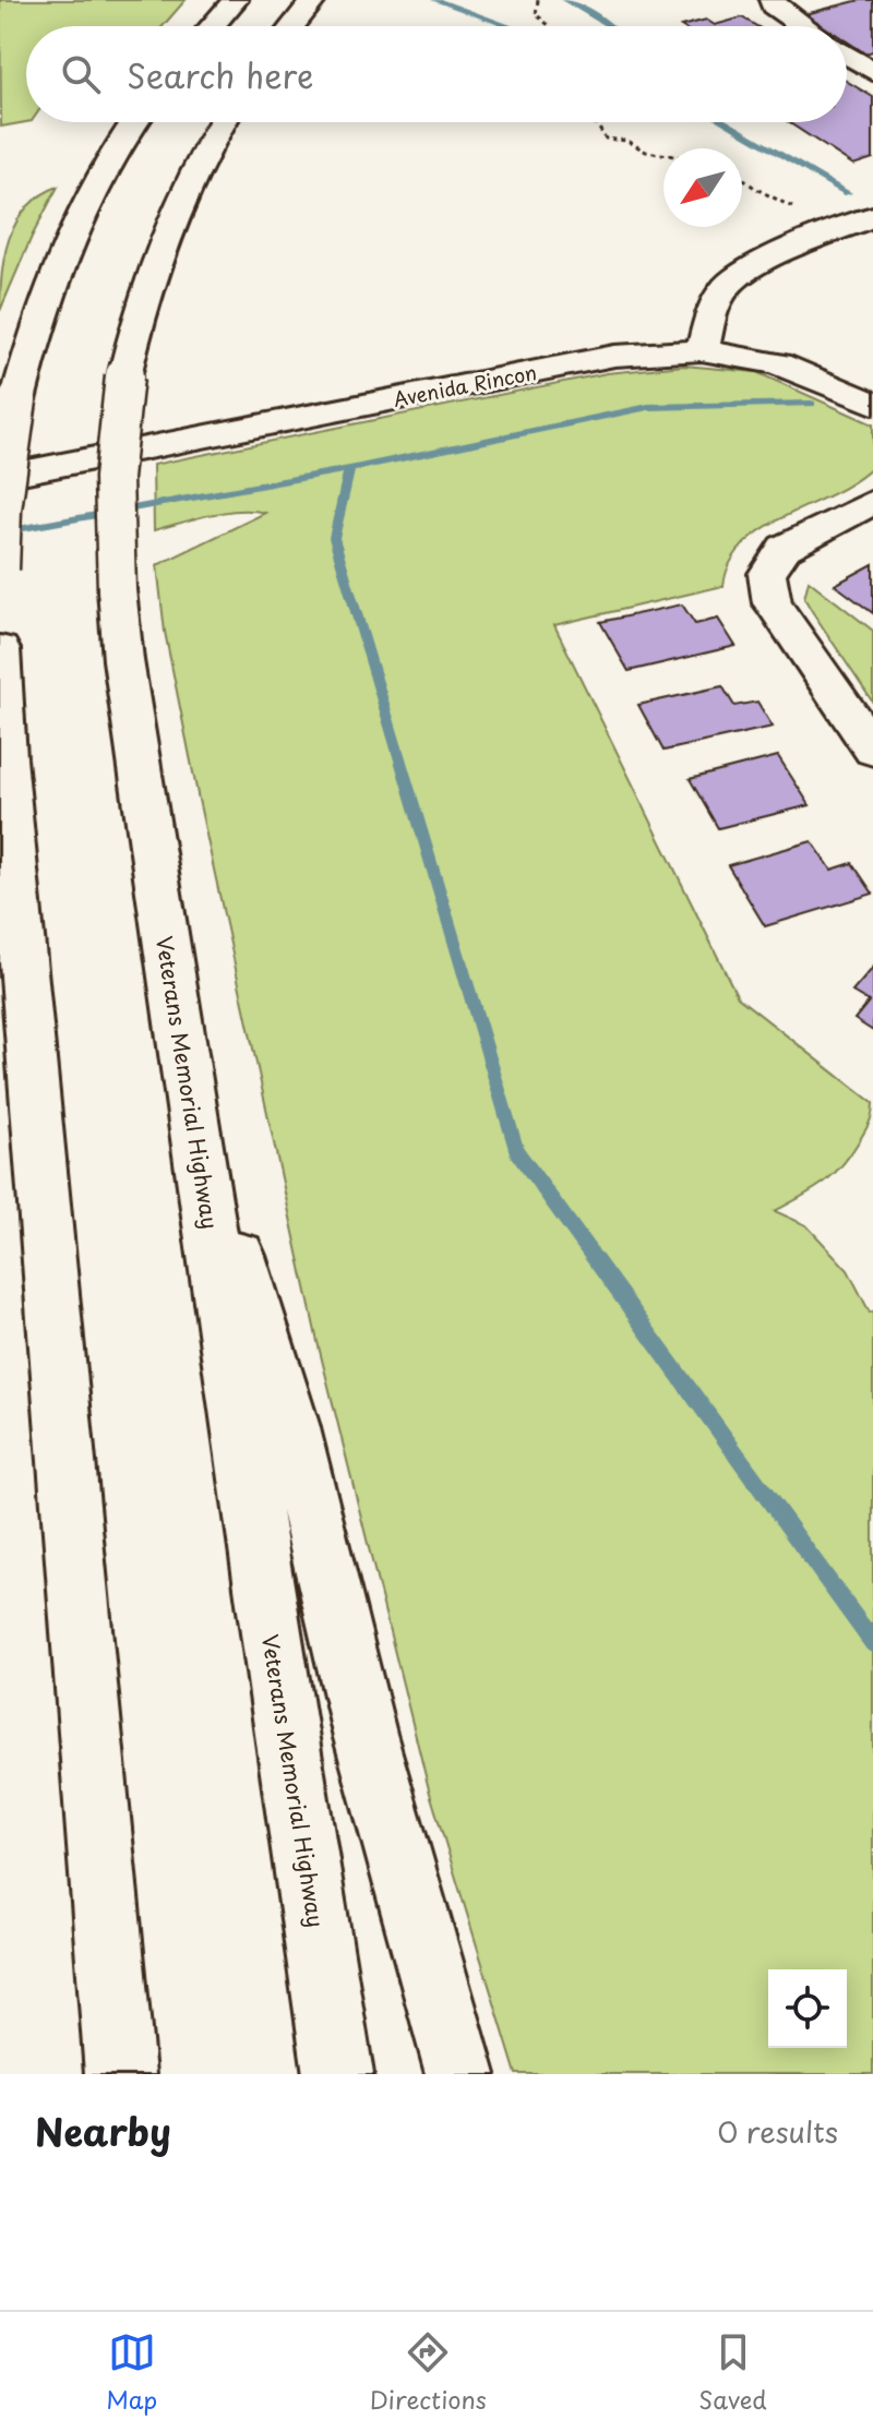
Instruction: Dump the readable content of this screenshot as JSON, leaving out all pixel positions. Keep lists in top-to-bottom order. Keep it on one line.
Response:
{"streets":{"main road":["Avenida Rincon","Veterans Memorial Highway"]},"north":"bottom left","page":{"search":"Search here","heading":["Nearby","0 results"],"nav":["Map","Directions","Saved"]}}
